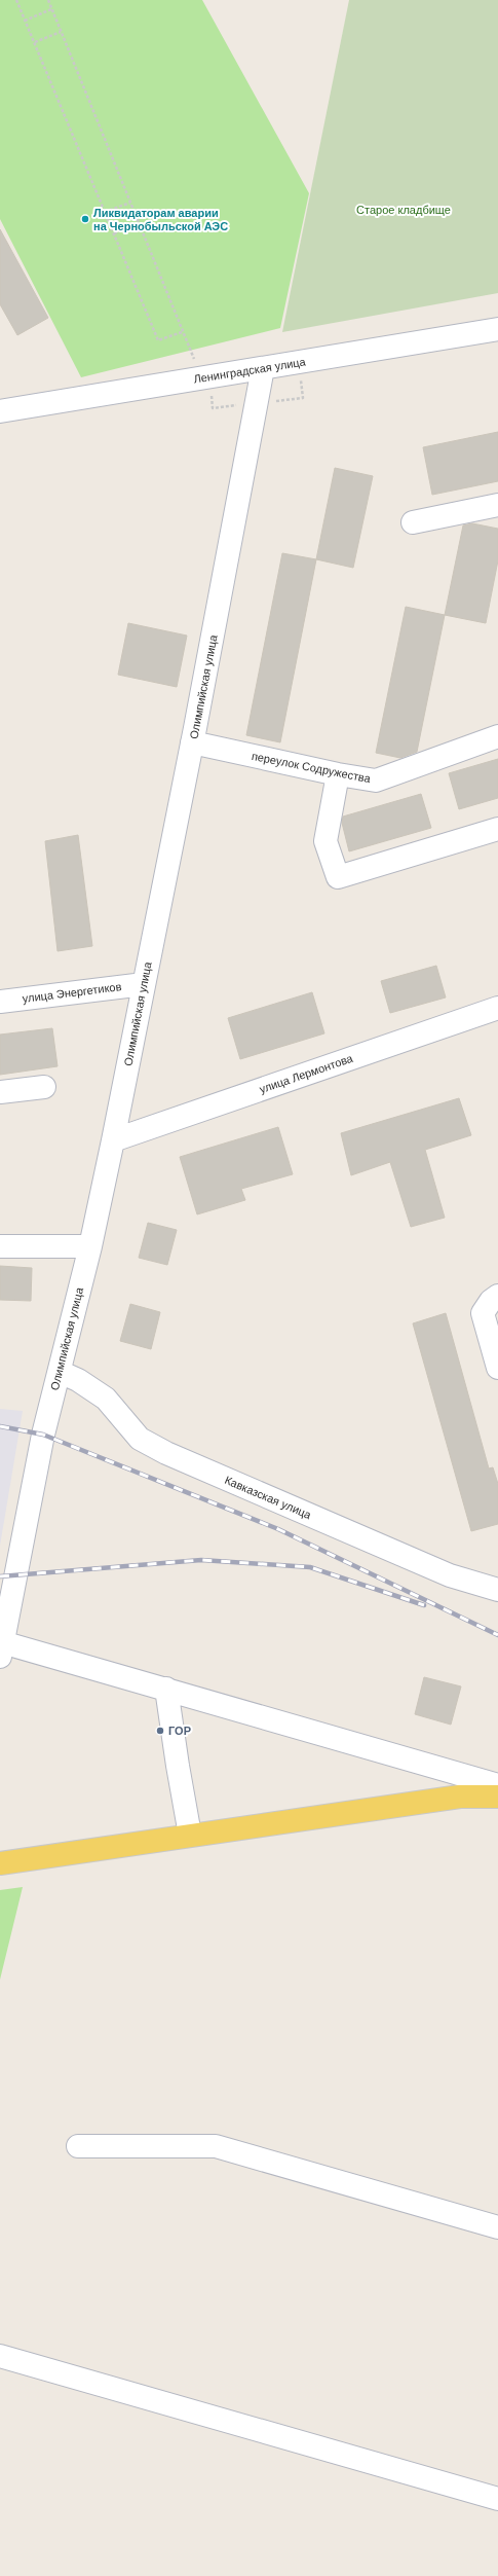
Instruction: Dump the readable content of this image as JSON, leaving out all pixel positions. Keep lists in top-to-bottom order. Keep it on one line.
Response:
{"streets":{"street":["Ленинградская улица","Олимпийская улица","переулок Содружества","улица Энергетиков","улица Лермонтова","Кавказская улица"]},"crossings":[["Ленинградская улица","Олимпийская улица"],["Олимпийская улица","переулок Содружества"],["Олимпийская улица","улица Энергетиков"],["Олимпийская улица","улица Лермонтова"],["Олимпийская улица","Кавказская улица"]],"parks":["Старое кладбище"],"places":["Ликвидаторам аварии на Чернобыльской АЭС","ГОР"]}
